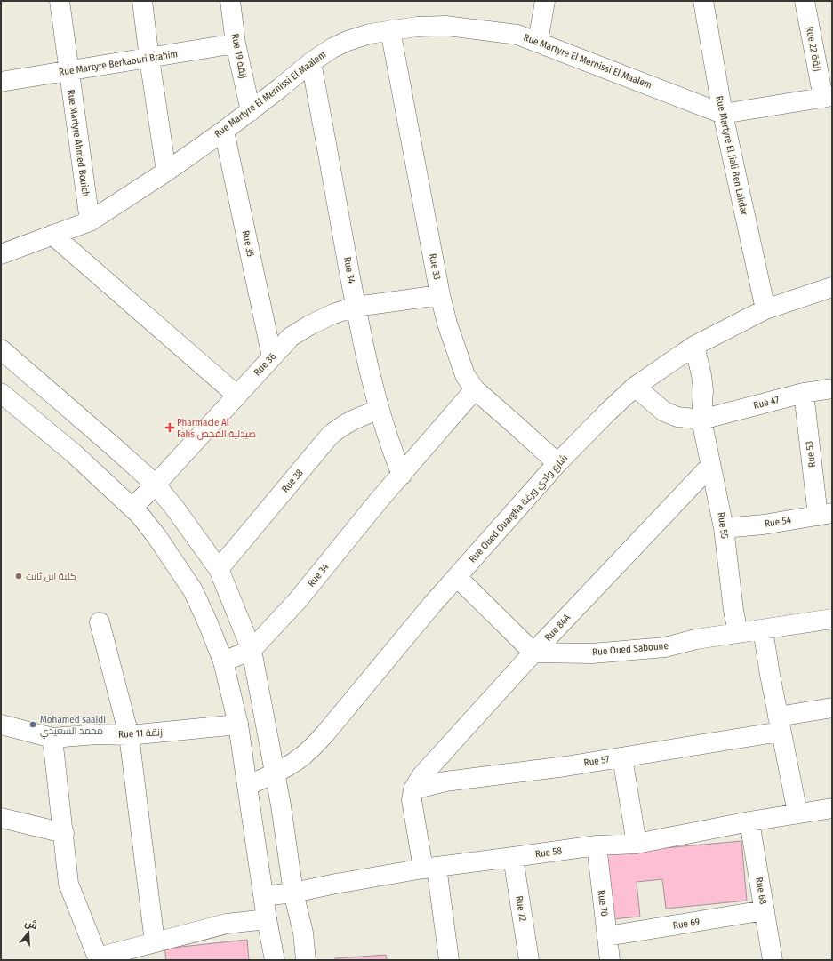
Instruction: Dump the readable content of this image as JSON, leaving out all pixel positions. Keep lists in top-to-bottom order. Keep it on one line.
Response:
{"streets":{"street":["Rue 22 زنقة","Rue 19 زنقة","Rue Martyre El Mernissi El Maalem","Rue Martyre Berkaouri Brahim","Rue Martyre Ahmed Bouich","Rue Martyre El Jiali Ben Lakdar","Rue 35","Rue 33","Rue 34","Rue 36","Rue 47","Rue 53","Rue 38","Rue Oued Ouargha شارع وادي ورغة","Rue 54","Rue 55","Rue 84A","Rue Oued Saboune","Rue 11 زنقة","Rue 57","Rue 58","Rue 68","Rue 70","Rue 72","Rue 69"]},"crossings":[["Rue 19 زنقة","Rue Martyre El Mernissi El Maalem"],["Rue 19 زنقة","Rue Martyre Berkaouri Brahim"],["Rue Martyre El Mernissi El Maalem","Rue Martyre Ahmed Bouich"],["Rue Martyre El Mernissi El Maalem","Rue Martyre El Jiali Ben Lakdar"],["Rue Martyre El Mernissi El Maalem","Rue 35"],["Rue Martyre El Mernissi El Maalem","Rue 33"],["Rue Martyre El Mernissi El Maalem","Rue 34"],["Rue Martyre Berkaouri Brahim","Rue Martyre Ahmed Bouich"],["Rue Martyre El Jiali Ben Lakdar","Rue Oued Ouargha شارع وادي ورغة"],["Rue 35","Rue 36"],["Rue 33","Rue 34"],["Rue 33","Rue 36"],["Rue 33","Rue Oued Ouargha شارع وادي ورغة"],["Rue 34","Rue 36"],["Rue 34","Rue 38"],["Rue 47","Rue 53"],["Rue 47","Rue 55"],["Rue 53","Rue 54"],["Rue Oued Ouargha شارع وادي ورغة","Rue 55"],["Rue 54","Rue 55"],["Rue 55","Rue 84A"],["Rue 55","Rue Oued Saboune"],["Rue 84A","Rue Oued Saboune"],["Rue 84A","Rue 57"],["Rue 58","Rue 68"],["Rue 58","Rue 70"],["Rue 58","Rue 72"],["Rue 68","Rue 69"],["Rue 70","Rue 69"]],"places":{"health":["Pharmacie Al Fahs صيدلية الفحص"],"other":["كلية ابن ثابت","Mohamed saaidi محمد السعيدي"]},"north":"top"}
